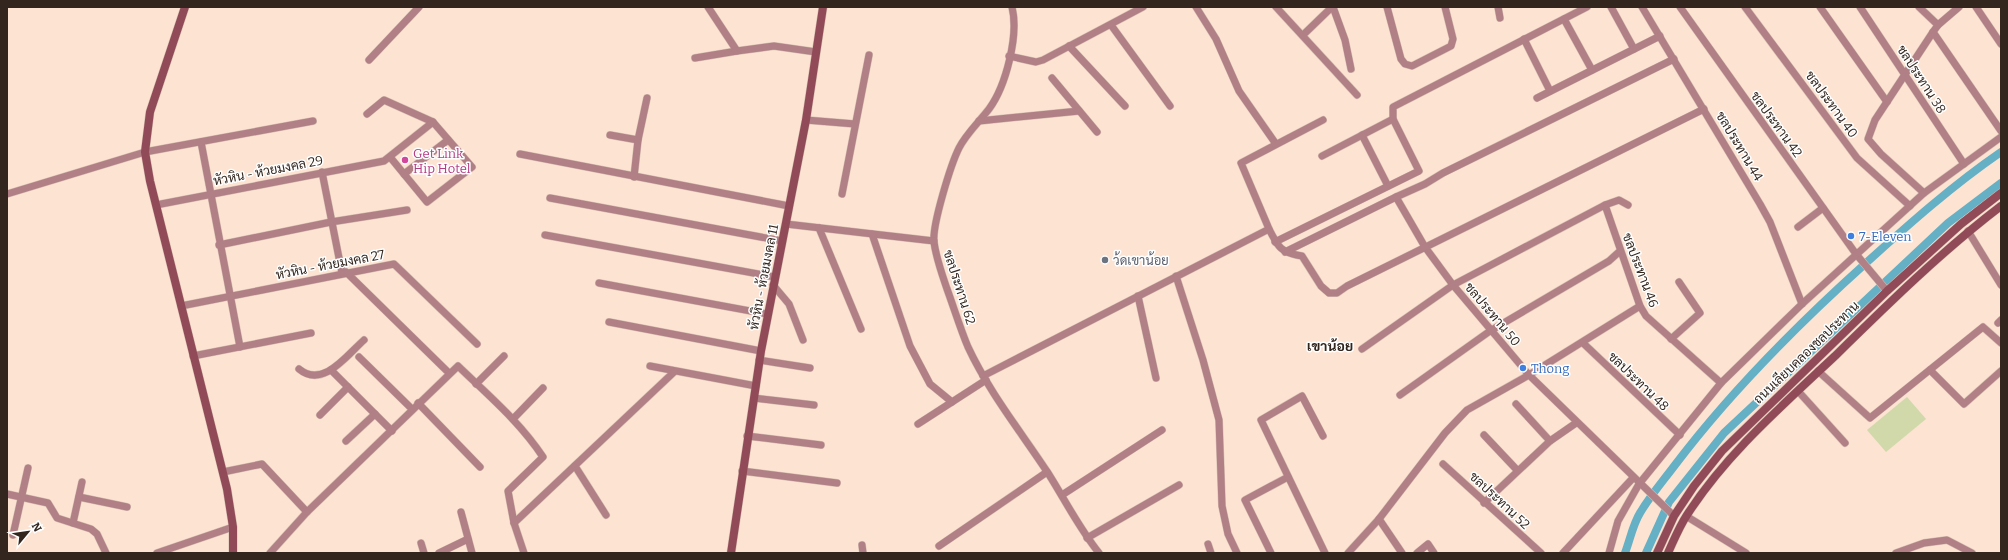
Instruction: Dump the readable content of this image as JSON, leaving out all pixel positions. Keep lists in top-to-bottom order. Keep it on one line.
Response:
{"streets":{"street":["ชลประทาน 38","ชลประทาน 40","ชลประทาน 42","ชลประทาน 44","หัวหิน - ห้วยมงคล 29","หัวหิน - ห้วยมงคล 27","ชลประทาน 46","หัวหิน - ห้วยมงคล 11","ชลประทาน 62","ชลประทาน 50","ถนนเลียบคลองชลประทาน","ชลประทาน 48","ชลประทาน 52"]},"crossings":[["ชลประทาน 42","ถนนเลียบคลองชลประทาน"],["ชลประทาน 50","ถนนเลียบคลองชลประทาน"]],"districts":["เขาน้อย"],"places":["Get Link Hip Hotel","7-Eleven","ว้ดเขาน้อย","Thong"],"north":"top right"}
